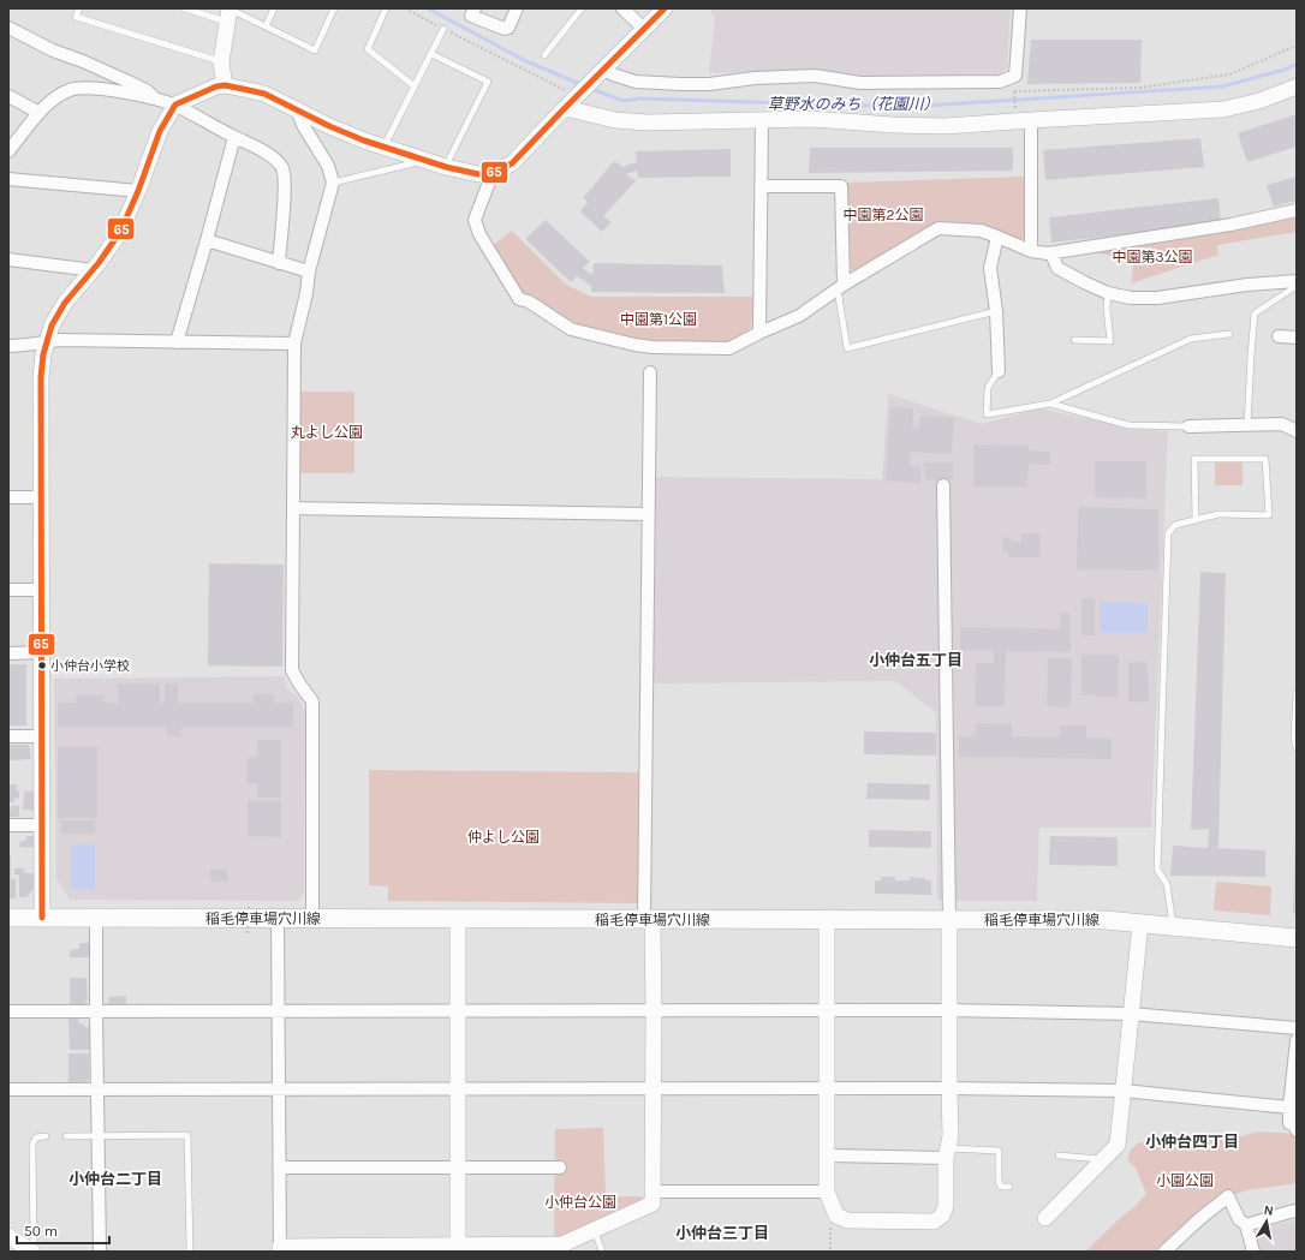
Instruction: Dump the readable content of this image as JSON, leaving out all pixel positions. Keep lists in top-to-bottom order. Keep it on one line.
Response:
{"streets":{"main road":["稲毛停車場穴川線"]},"districts":["小仲台五丁目","小仲台四丁目","小仲台二丁目","小仲台三丁目"],"water":["草野水のみち（花園川）"],"parks":["中園第2公園","中園第3公園","中園第1公園","丸よし公園","仲よし公園","小園公園","小仲台公園"],"places":["小仲台小学校"],"lines":["transit line 65"],"scale_bar":"50 m","north":"top"}
